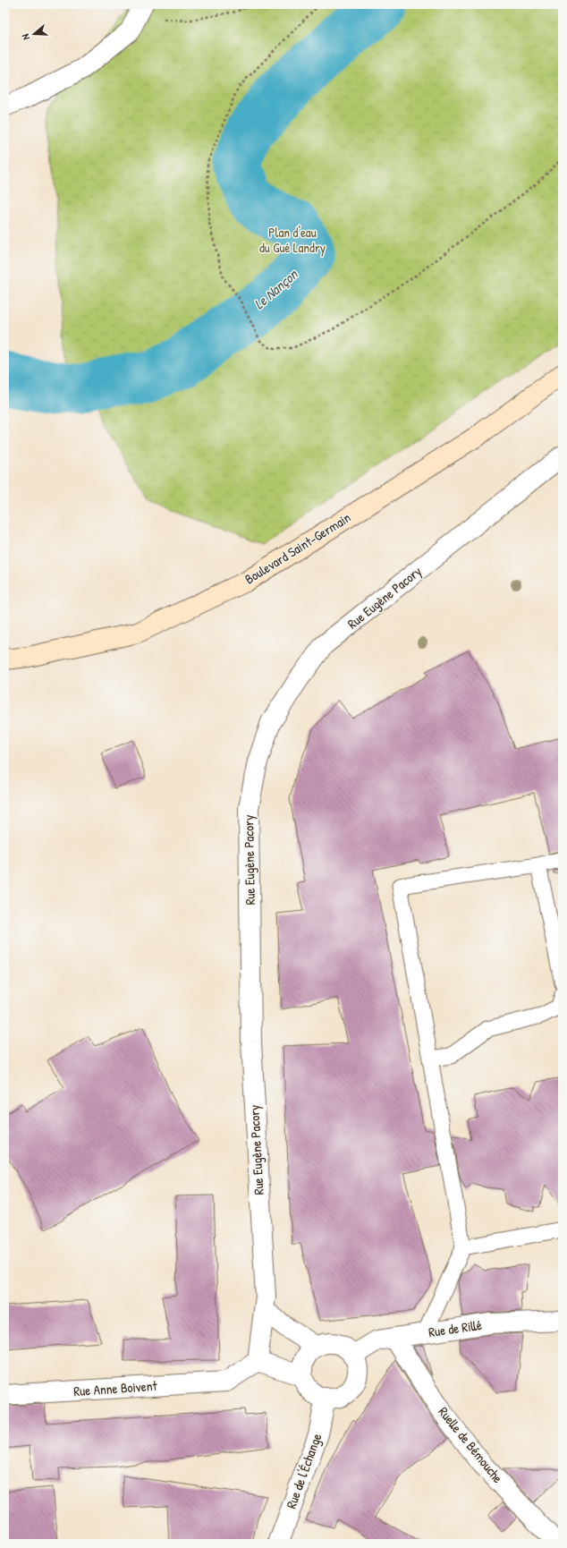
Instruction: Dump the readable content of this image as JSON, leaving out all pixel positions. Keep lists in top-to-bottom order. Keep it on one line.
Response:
{"streets":{"main road":["Boulevard Saint-Germain"],"street":["Rue Eugène Pacory","Rue de Rillé","Rue Anne Boivent","Ruelle de Bémouche","Rue de l'Échange"]},"crossings":[["Rue Eugène Pacory","Rue Anne Boivent"],["Rue de Rillé","Ruelle de Bémouche"],["Rue de Rillé","Rue de l'Échange"]],"water":["Le Nançon"],"parks":["Plan d'eau du Gué Landry"],"north":"left"}
